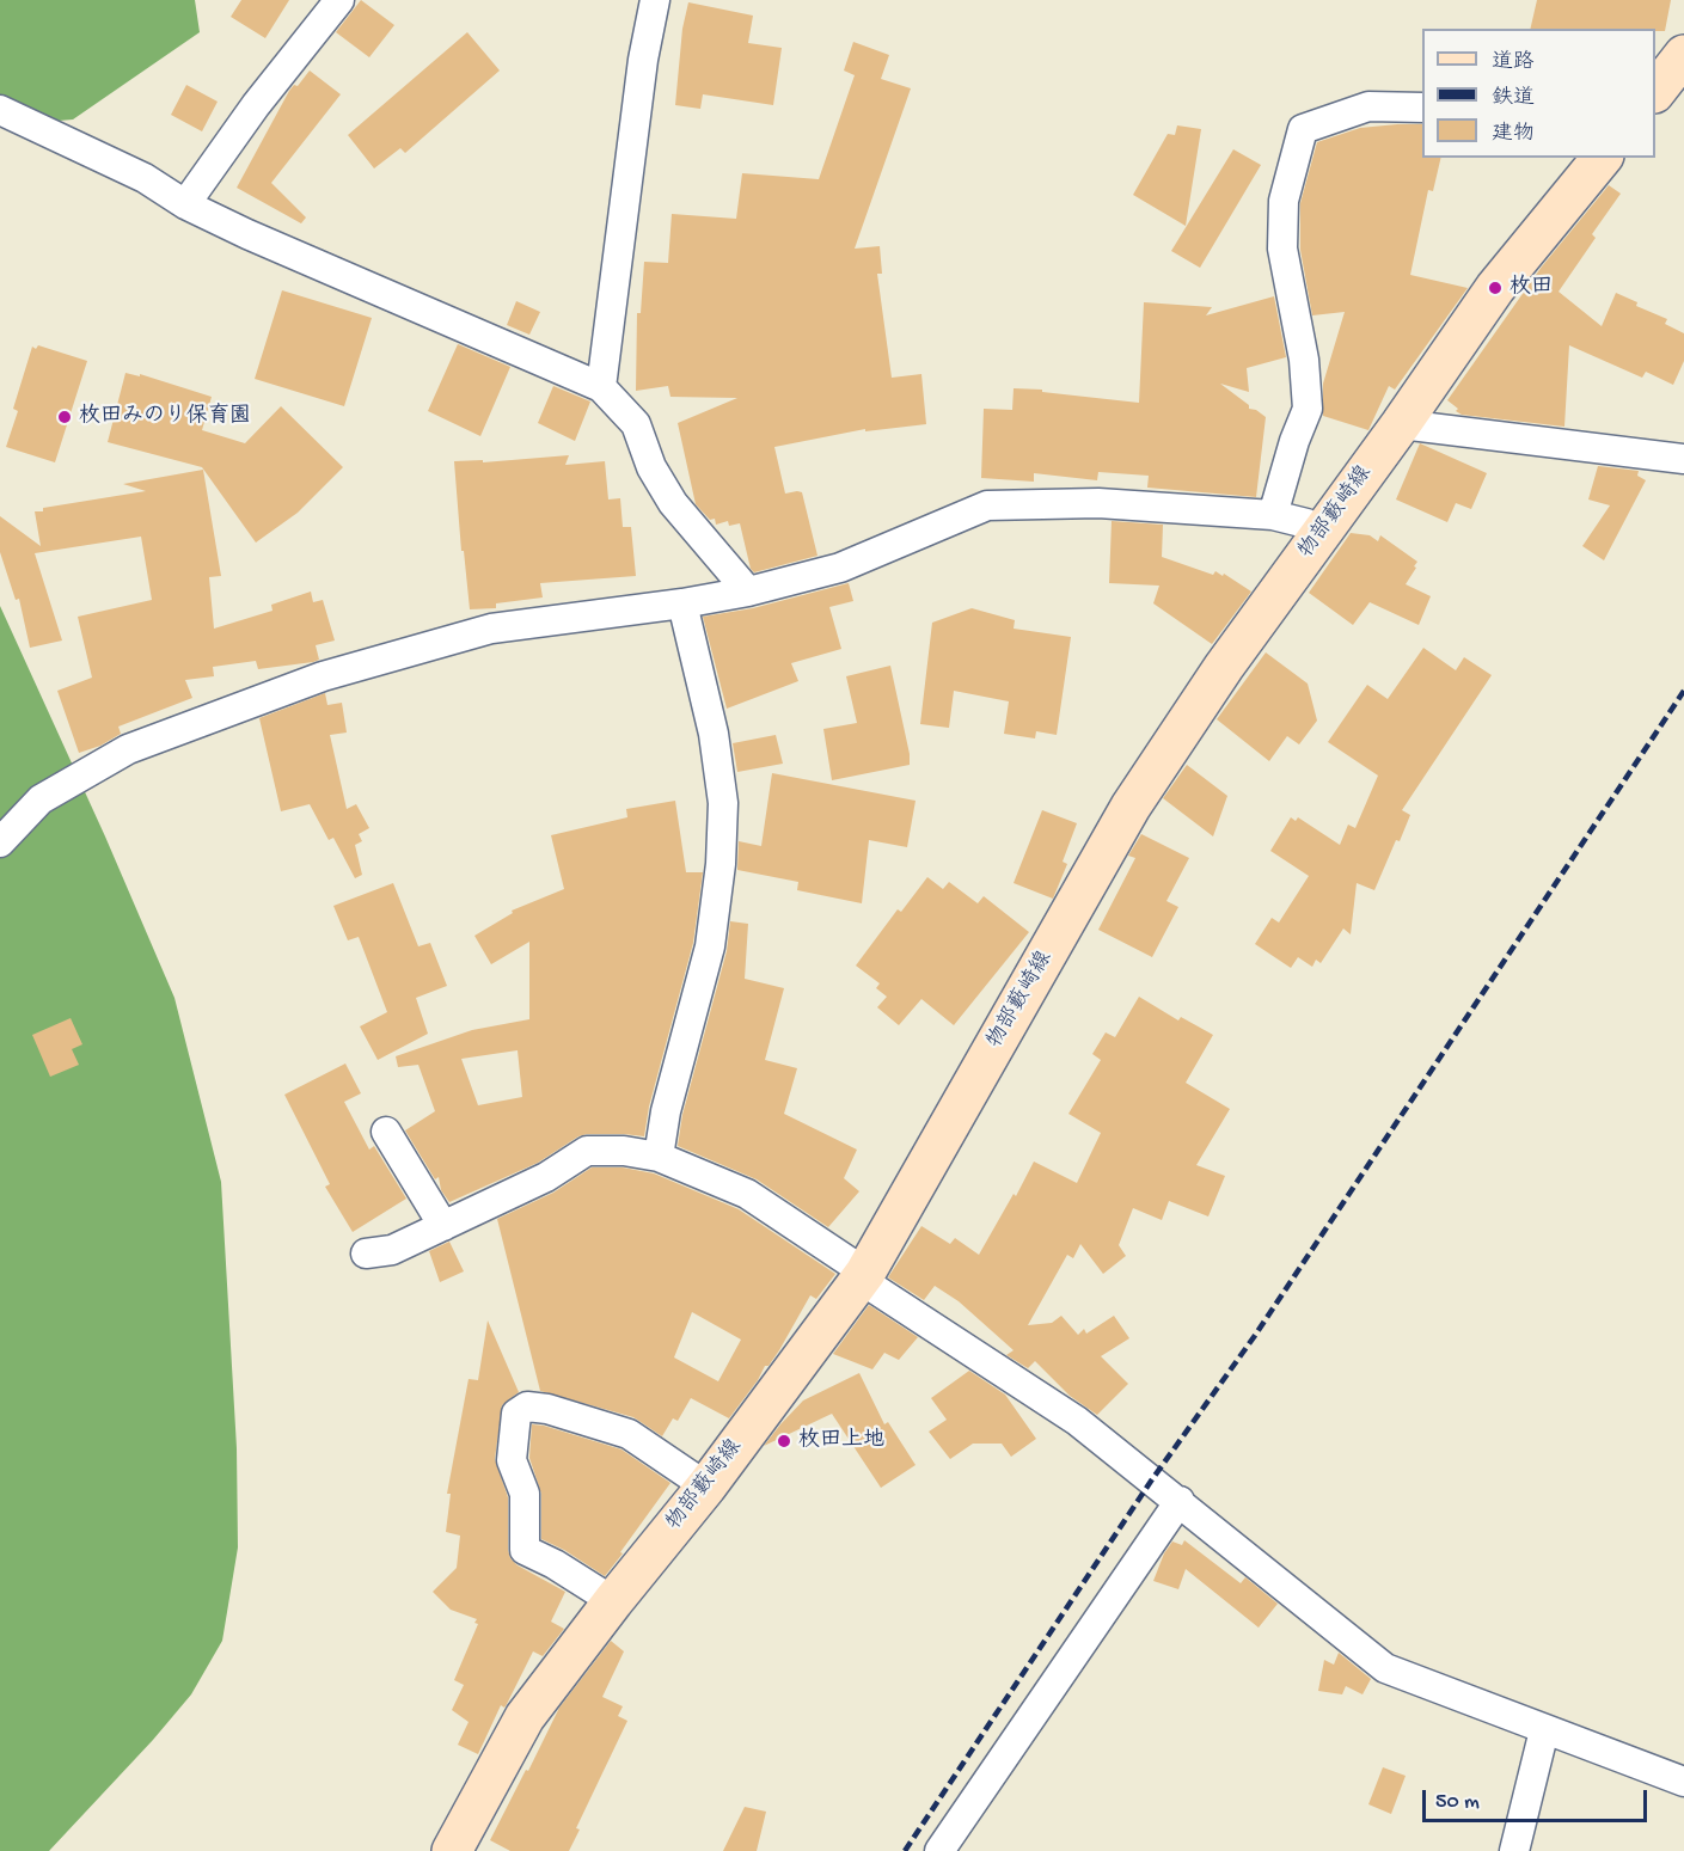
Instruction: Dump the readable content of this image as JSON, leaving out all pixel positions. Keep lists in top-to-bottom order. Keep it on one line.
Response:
{"streets":{"main road":["物部藪崎線"]},"places":["枚田","枚田みのり保育園","枚田上地"],"legend":["道路","鉄道","建物"],"scale_bar":"50 m"}
